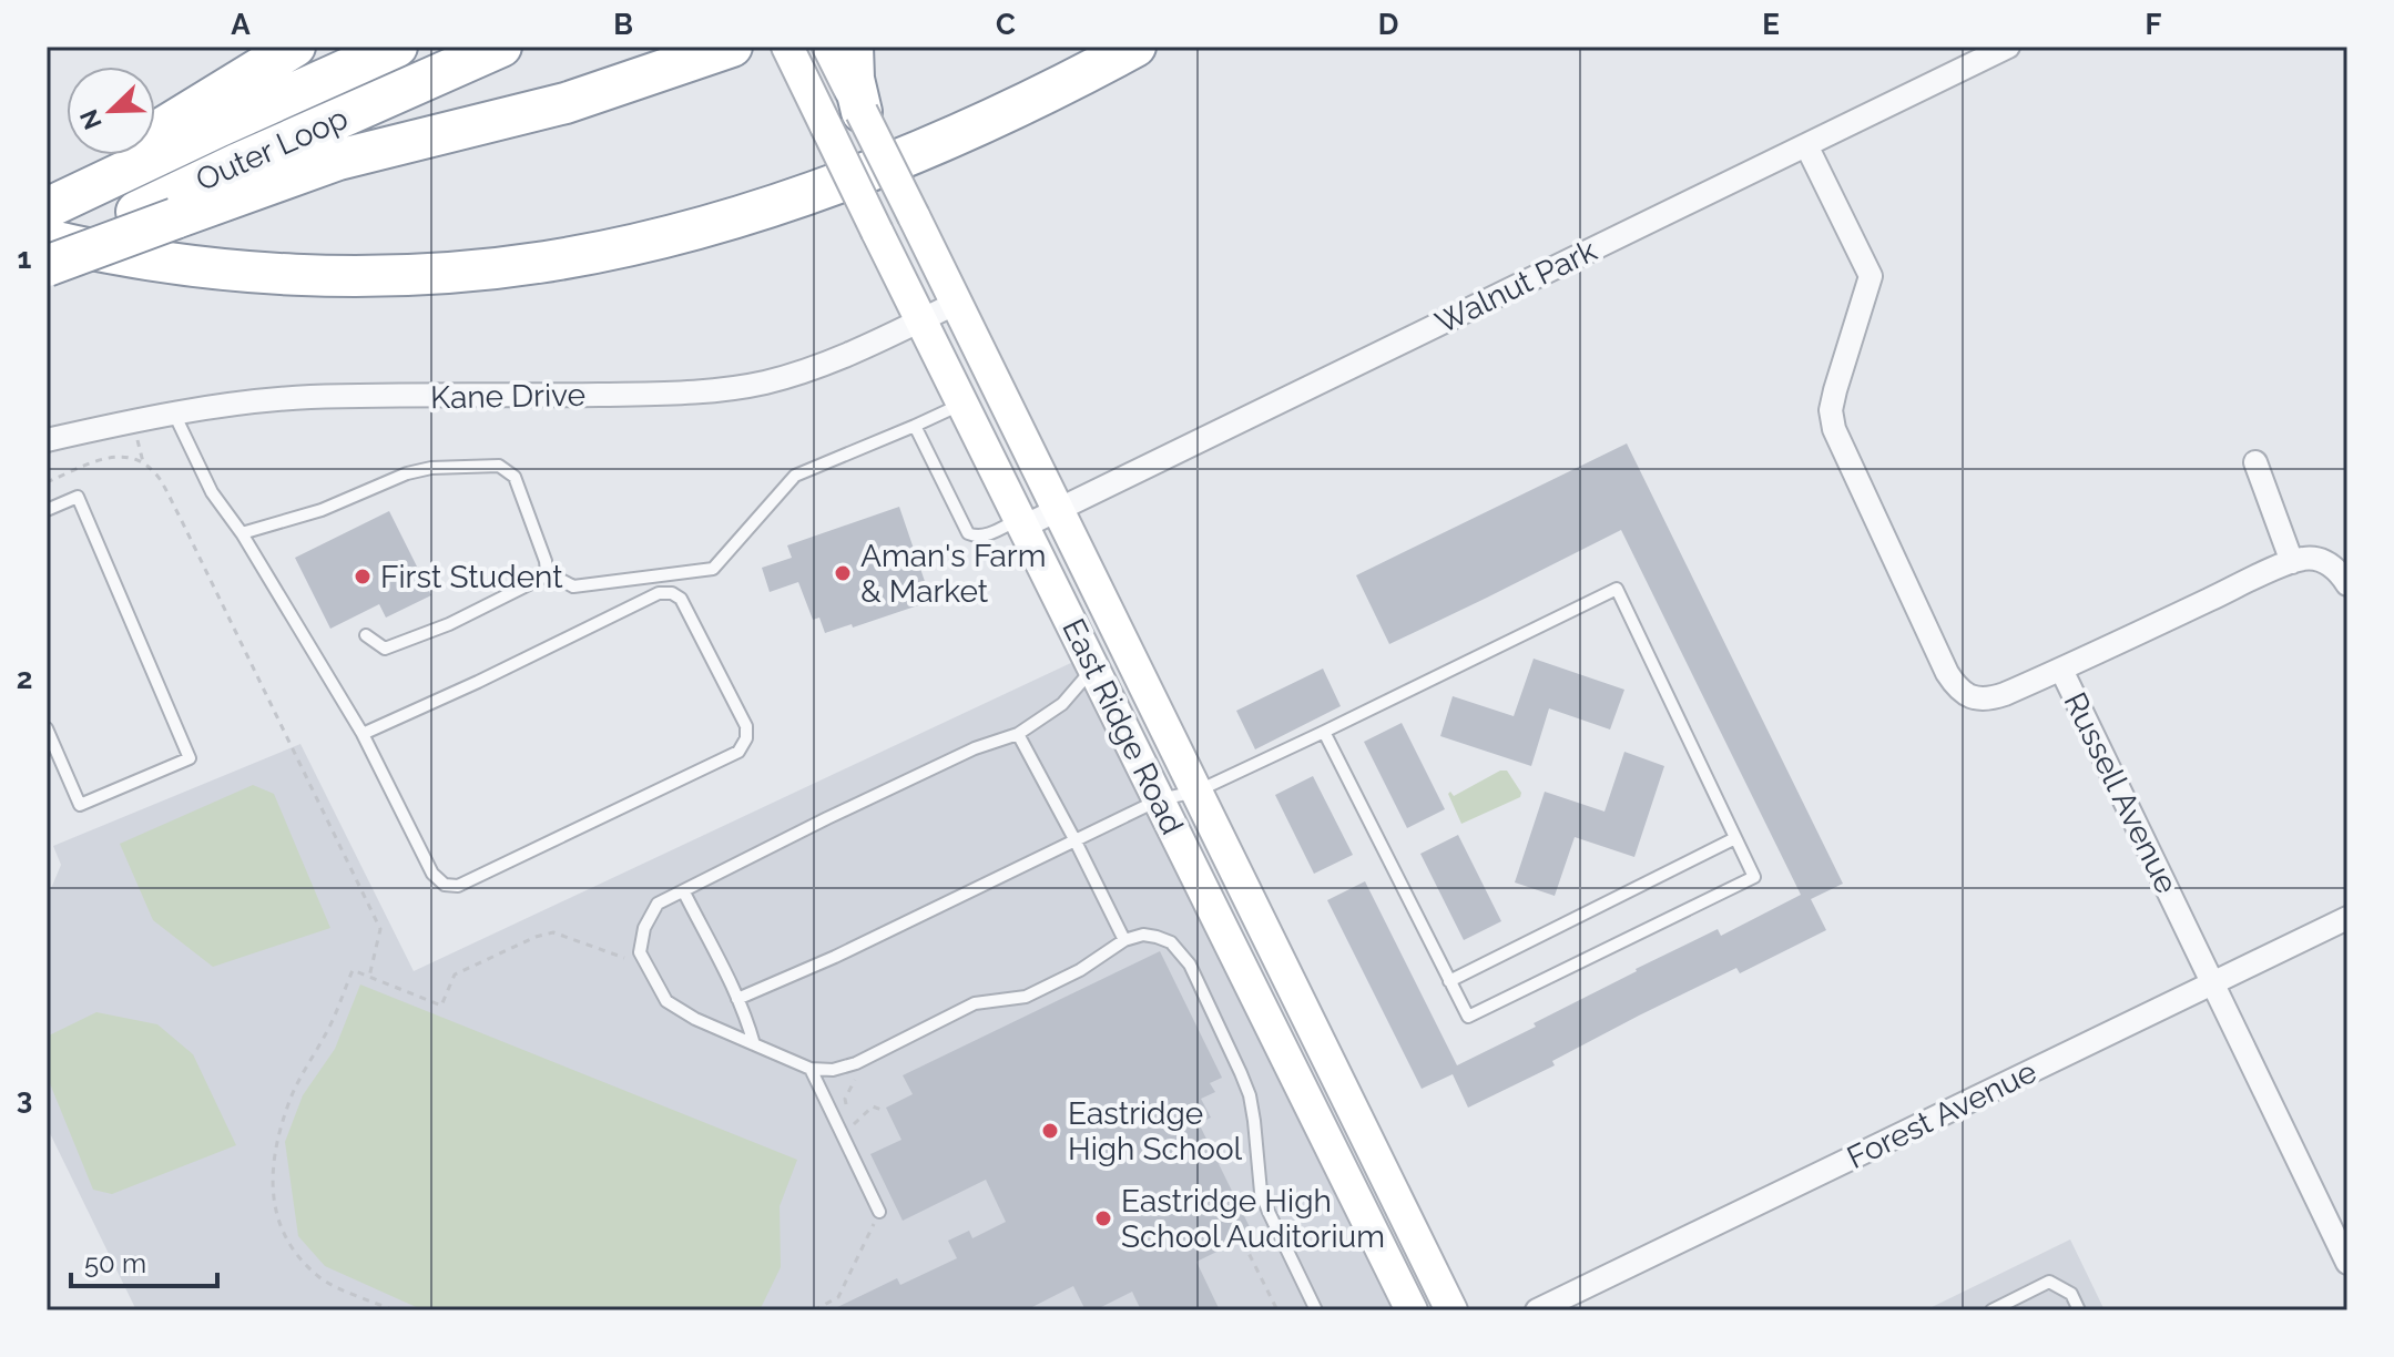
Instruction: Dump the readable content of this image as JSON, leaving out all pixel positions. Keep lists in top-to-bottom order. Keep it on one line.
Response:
{"streets":{"highway":["Outer Loop"],"main road":["East Ridge Road"],"street":["Walnut Park","Kane Drive","Russell Avenue","Forest Avenue"]},"crossings":[["Walnut Park","East Ridge Road"],["Walnut Park","Russell Avenue"],["Kane Drive","East Ridge Road"],["Russell Avenue","Forest Avenue"]],"places":["Aman's Farm & Market","First Student","Eastridge High School","Eastridge High School Auditorium"],"scale_bar":"50 m","north":"bottom left","grid":{"columns":["A","B","C","D","E","F"],"rows":["1","2","3"]}}
